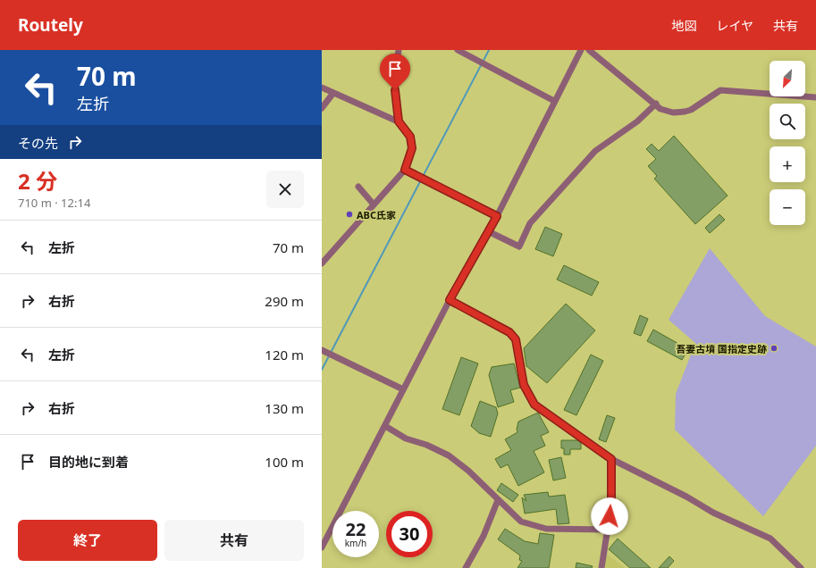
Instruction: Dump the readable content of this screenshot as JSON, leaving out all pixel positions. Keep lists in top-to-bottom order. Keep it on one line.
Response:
{"places":["ABC氏家","吾妻古墳 国指定史跡"],"north":"bottom left","page":{"header":"Routely","nav":["地図","レイヤ","共有"],"turn":["70 m","左折"],"map_buttons":["+","−"],"then":"その先","heading":["2 分","710 m · 12:14"],"list":[{"name":"左折","value":"70 m"},{"name":"右折","value":"290 m"},{"name":"左折","value":"120 m"},{"name":"右折","value":"130 m"},{"name":"目的地に到着","value":"100 m"}],"speed":"22 km/h","limit":"30","buttons":["終了","共有"]}}
